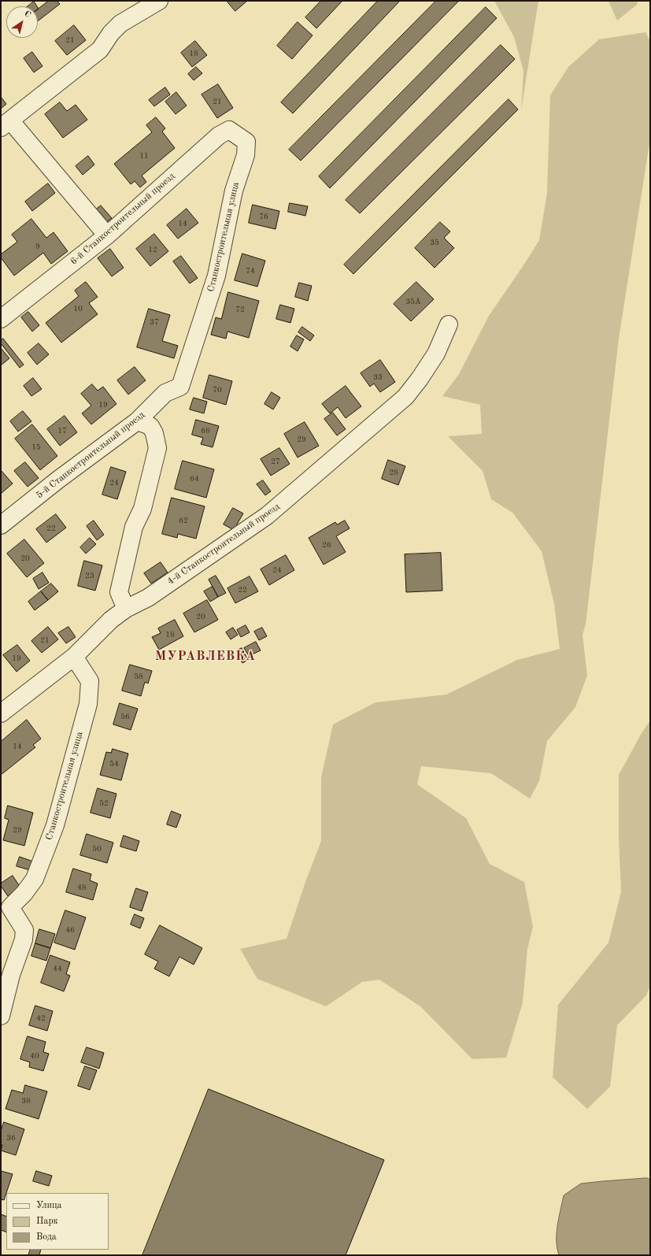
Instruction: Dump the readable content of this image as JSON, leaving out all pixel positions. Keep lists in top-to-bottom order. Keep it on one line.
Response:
{"streets":{"street":["6-й Станкостроительный проезд","Станкостроительная улица","5-й Станкостроительный проезд","4-й Станкостроительный проезд"]},"crossings":[["6-й Станкостроительный проезд","Станкостроительная улица"],["Станкостроительная улица","5-й Станкостроительный проезд"],["Станкостроительная улица","4-й Станкостроительный проезд"]],"districts":["МУРАВЛЕВКА"],"house_numbers":["21","18","21","11","76","14","35","9","12","74","35А","10","72","37","33","70","19","17","68","29","15","27","28","64","24","62","22","26","20","24","23","22","20","18","21","19","58","56","14","54","52","29","50","48","46","44","42","40","38","36"],"legend":["Улица","Парк","Вода"],"north":"top right"}
